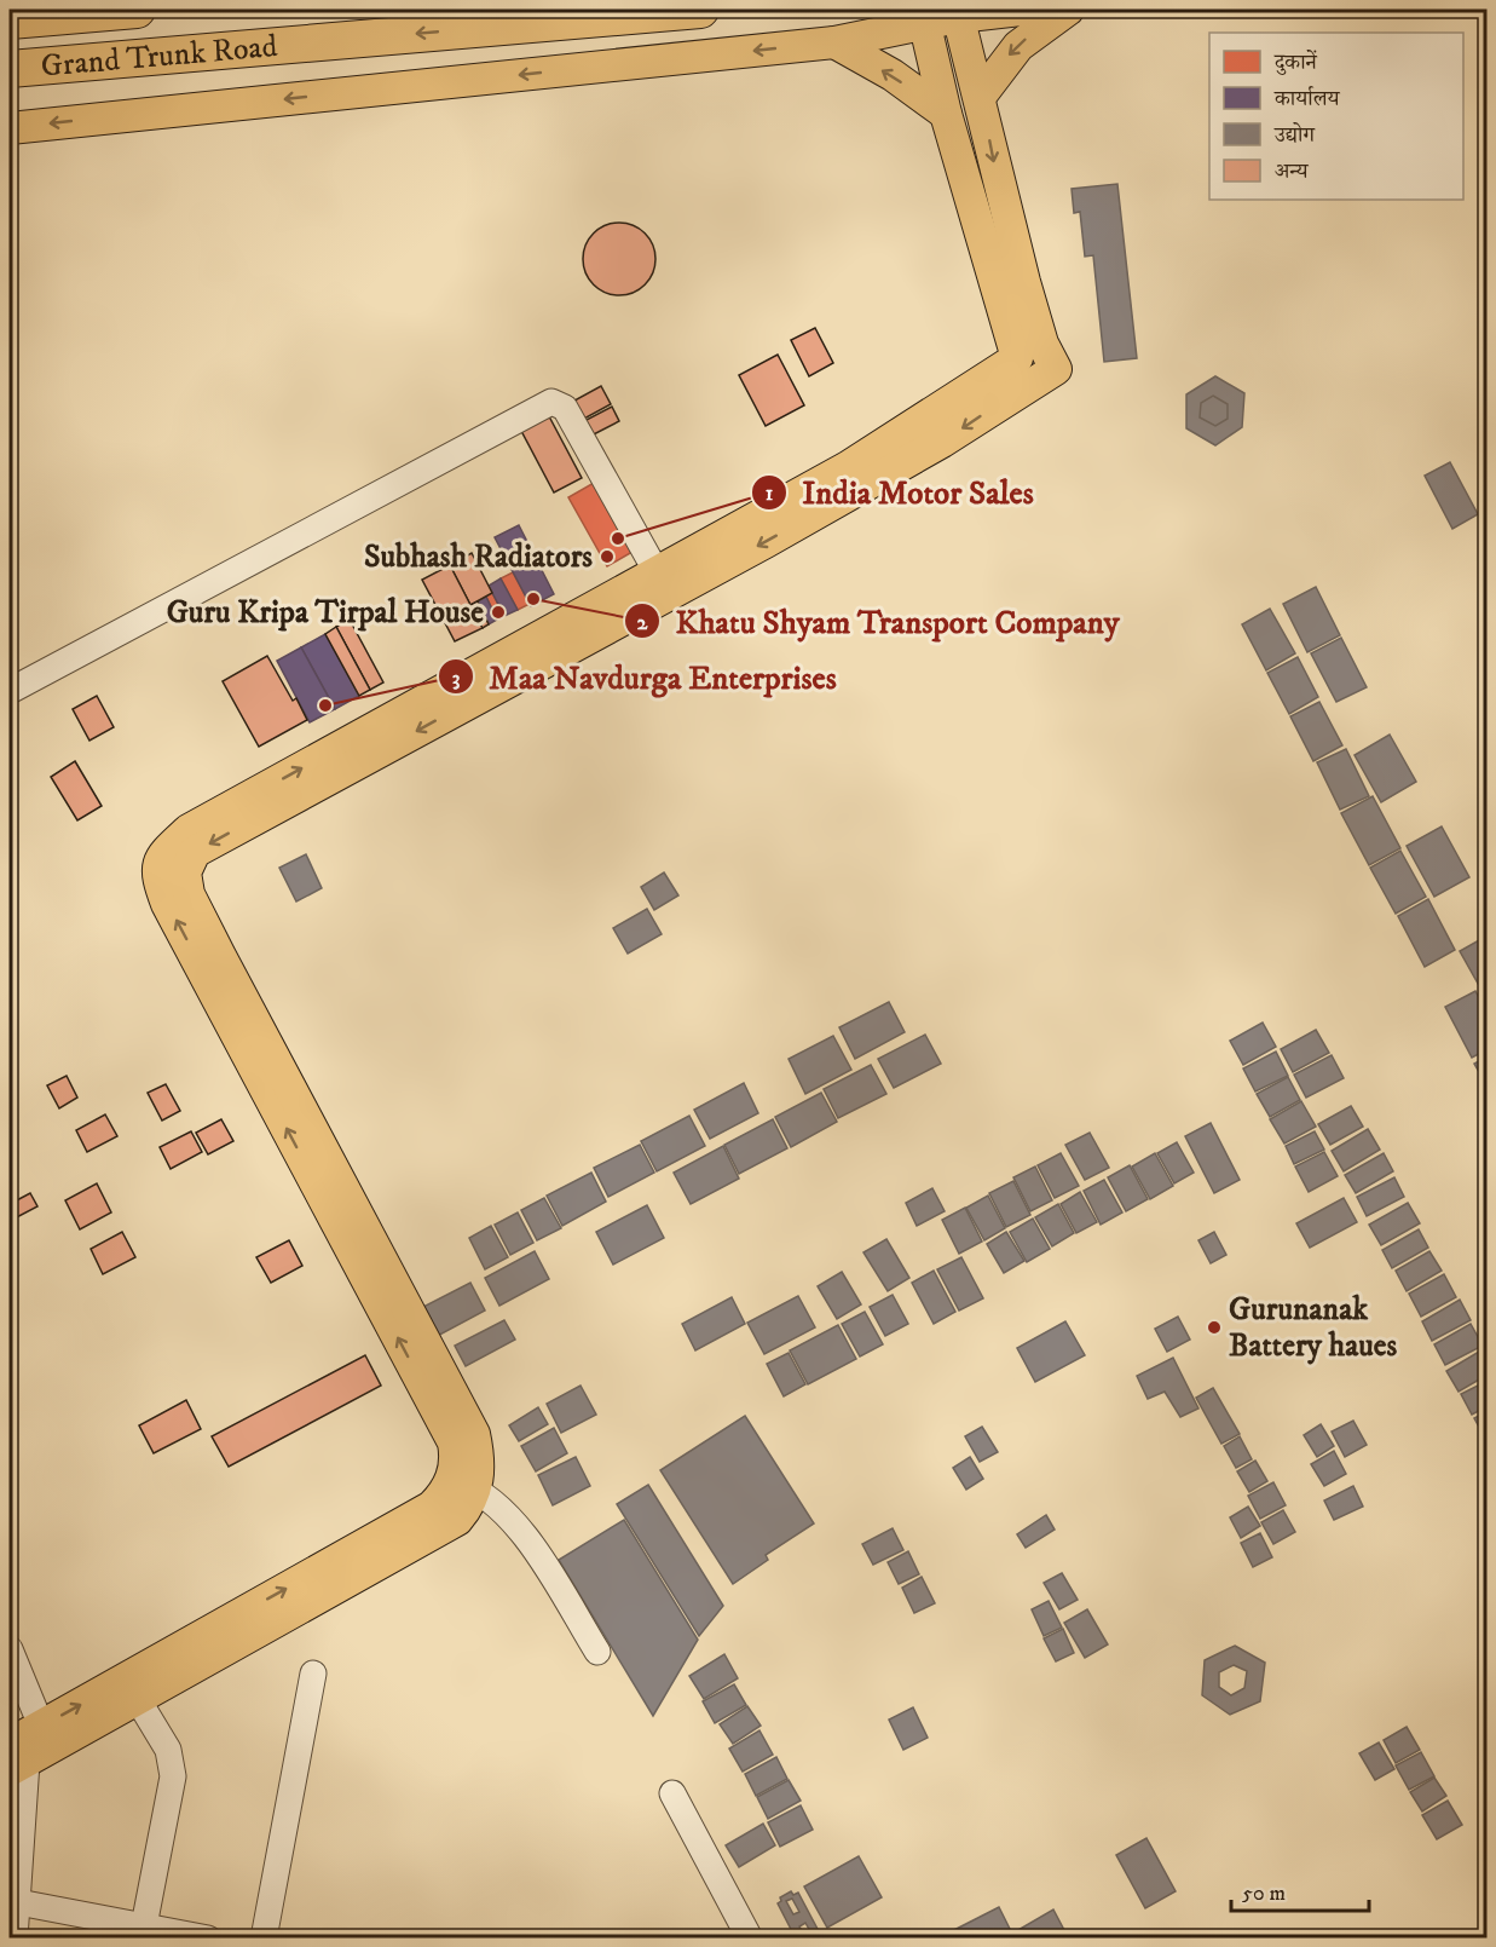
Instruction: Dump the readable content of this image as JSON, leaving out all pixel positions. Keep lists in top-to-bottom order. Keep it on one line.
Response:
{"streets":{"highway":["Grand Trunk Road"]},"one_way":["Grand Trunk Road"],"places":["India Motor Sales","Subhash Radiators","Khatu Shyam Transport Company","Guru Kripa Tirpal House","Maa Navdurga Enterprises","Gurunanak Battery haues"],"legend":["दुकानें","कार्यालय","उद्योग","अन्य"],"scale_bar":"50 m"}
